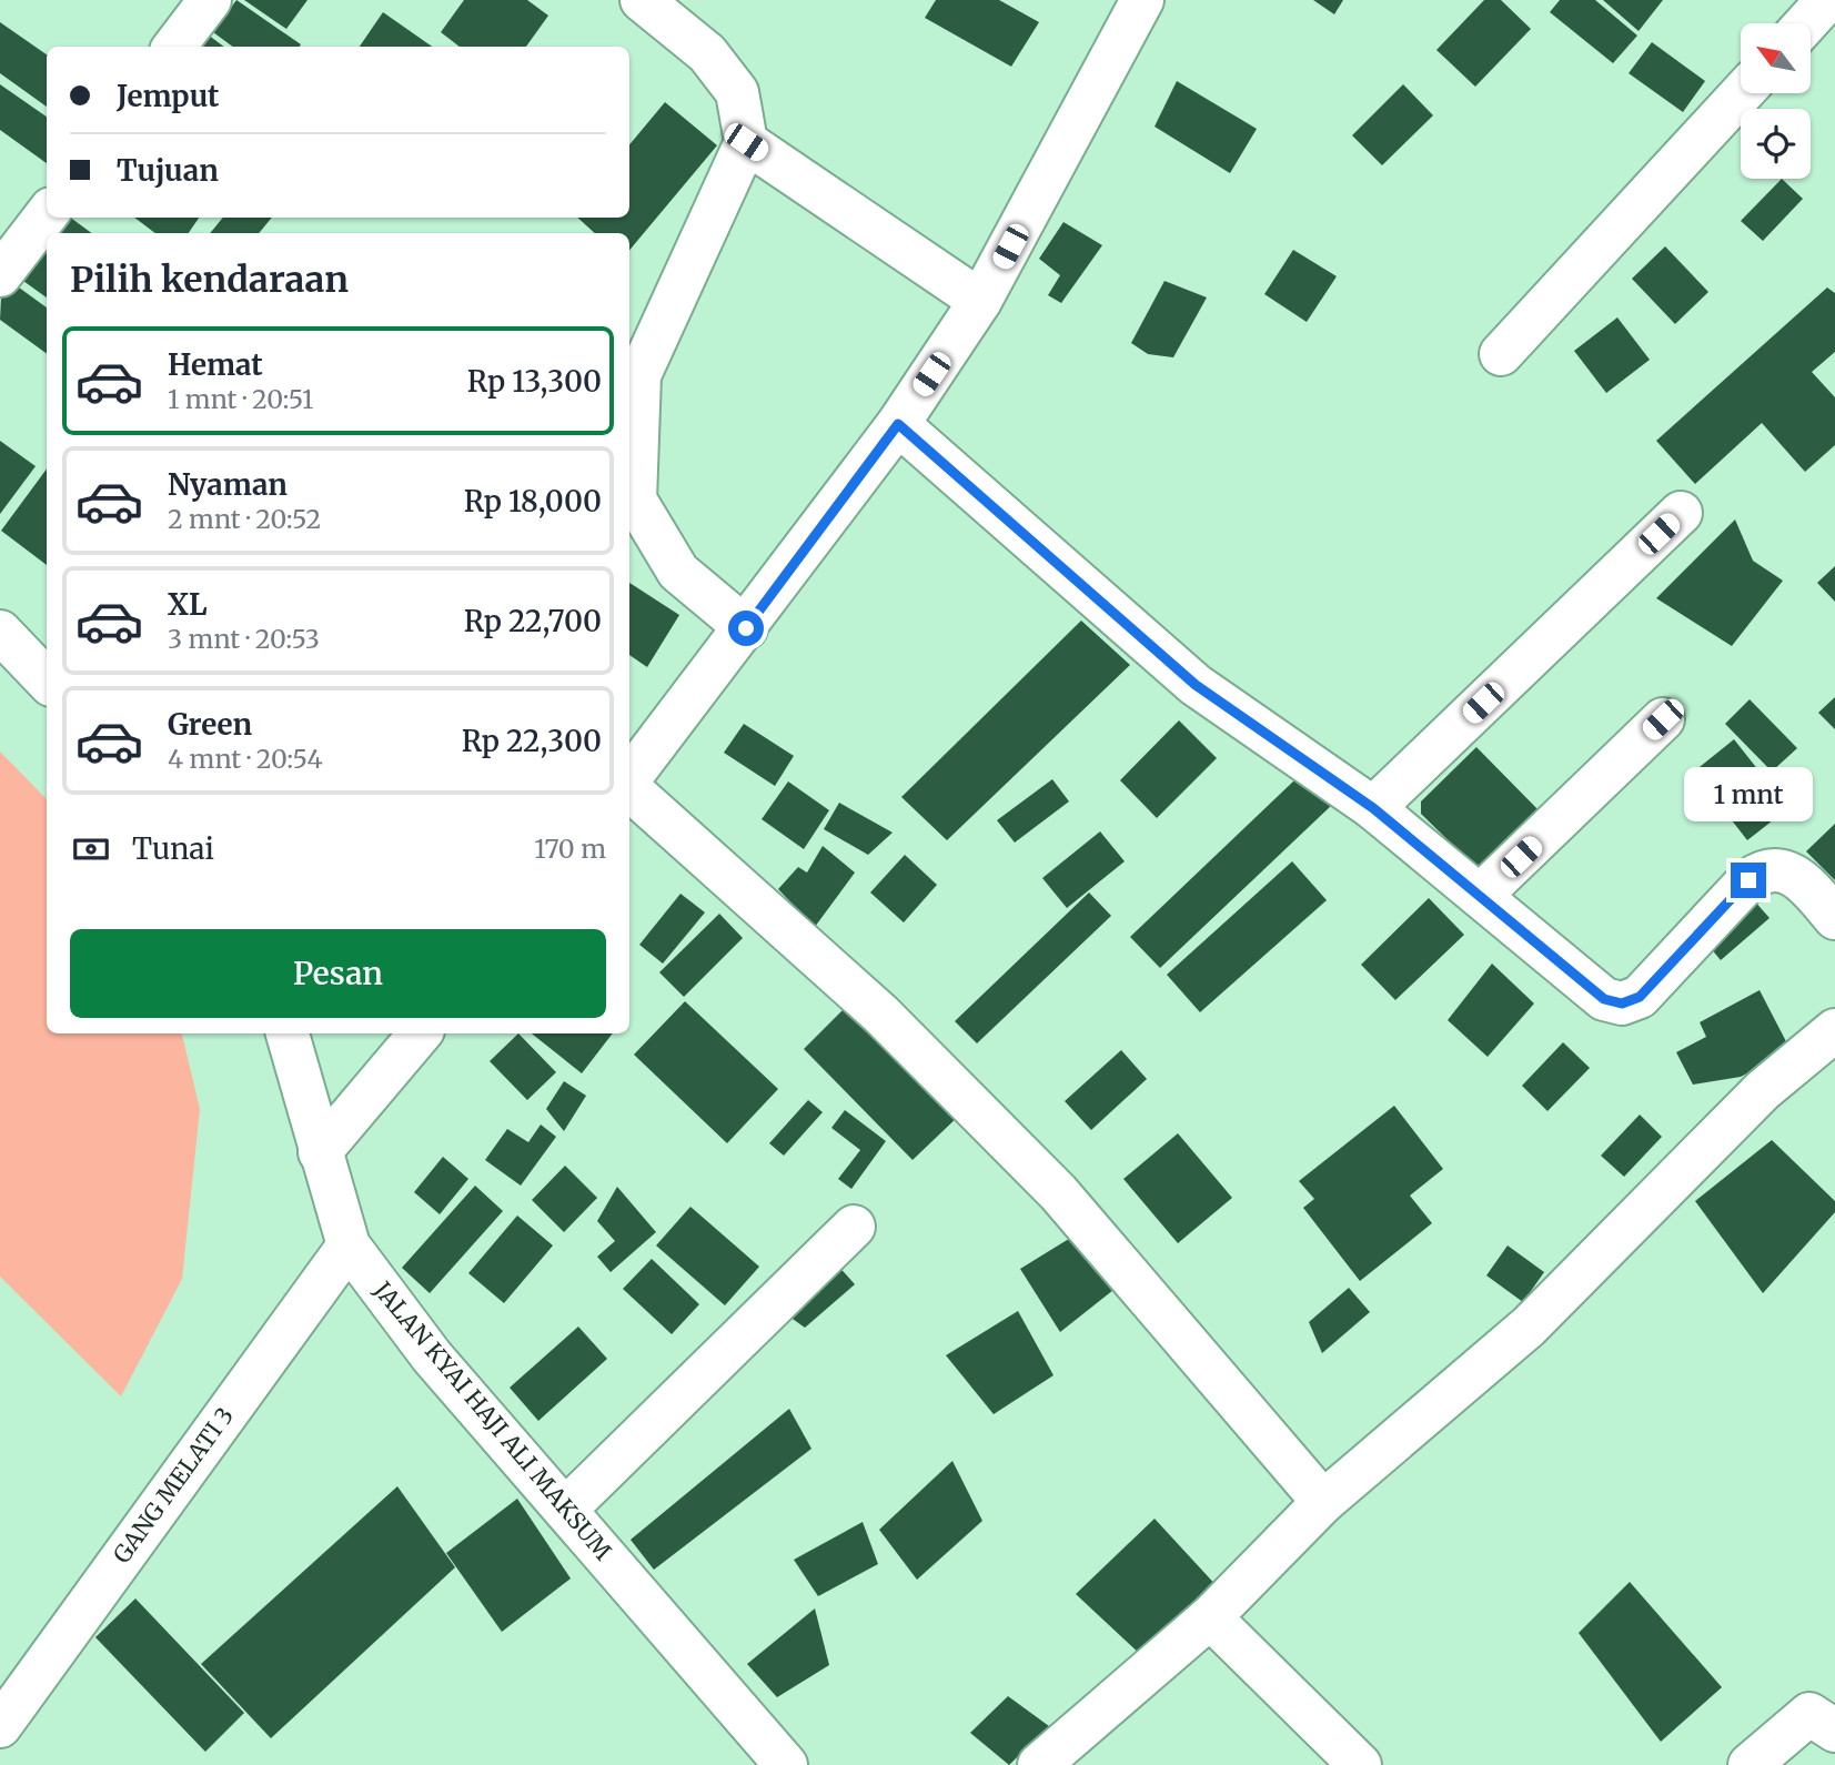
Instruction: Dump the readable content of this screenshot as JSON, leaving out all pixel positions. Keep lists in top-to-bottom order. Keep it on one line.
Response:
{"streets":{"street":["JALAN KYAI HAJI ALI MAKSUM","GANG MELATI 3"]},"crossings":[["JALAN KYAI HAJI ALI MAKSUM","GANG MELATI 3"]],"north":"top left","page":{"banner":["Jemput","Tujuan"],"heading":"Pilih kendaraan","list":[{"name":"Hemat","note":"1 mnt · 20:51","value":"Rp 13,300"},{"name":"Nyaman","note":"2 mnt · 20:52","value":"Rp 18,000"},{"name":"XL","note":"3 mnt · 20:53","value":"Rp 22,700"},{"name":"Green","note":"4 mnt · 20:54","value":"Rp 22,300"}],"bubble":"1 mnt","pay":["Tunai","170 m"],"buttons":"Pesan"}}
